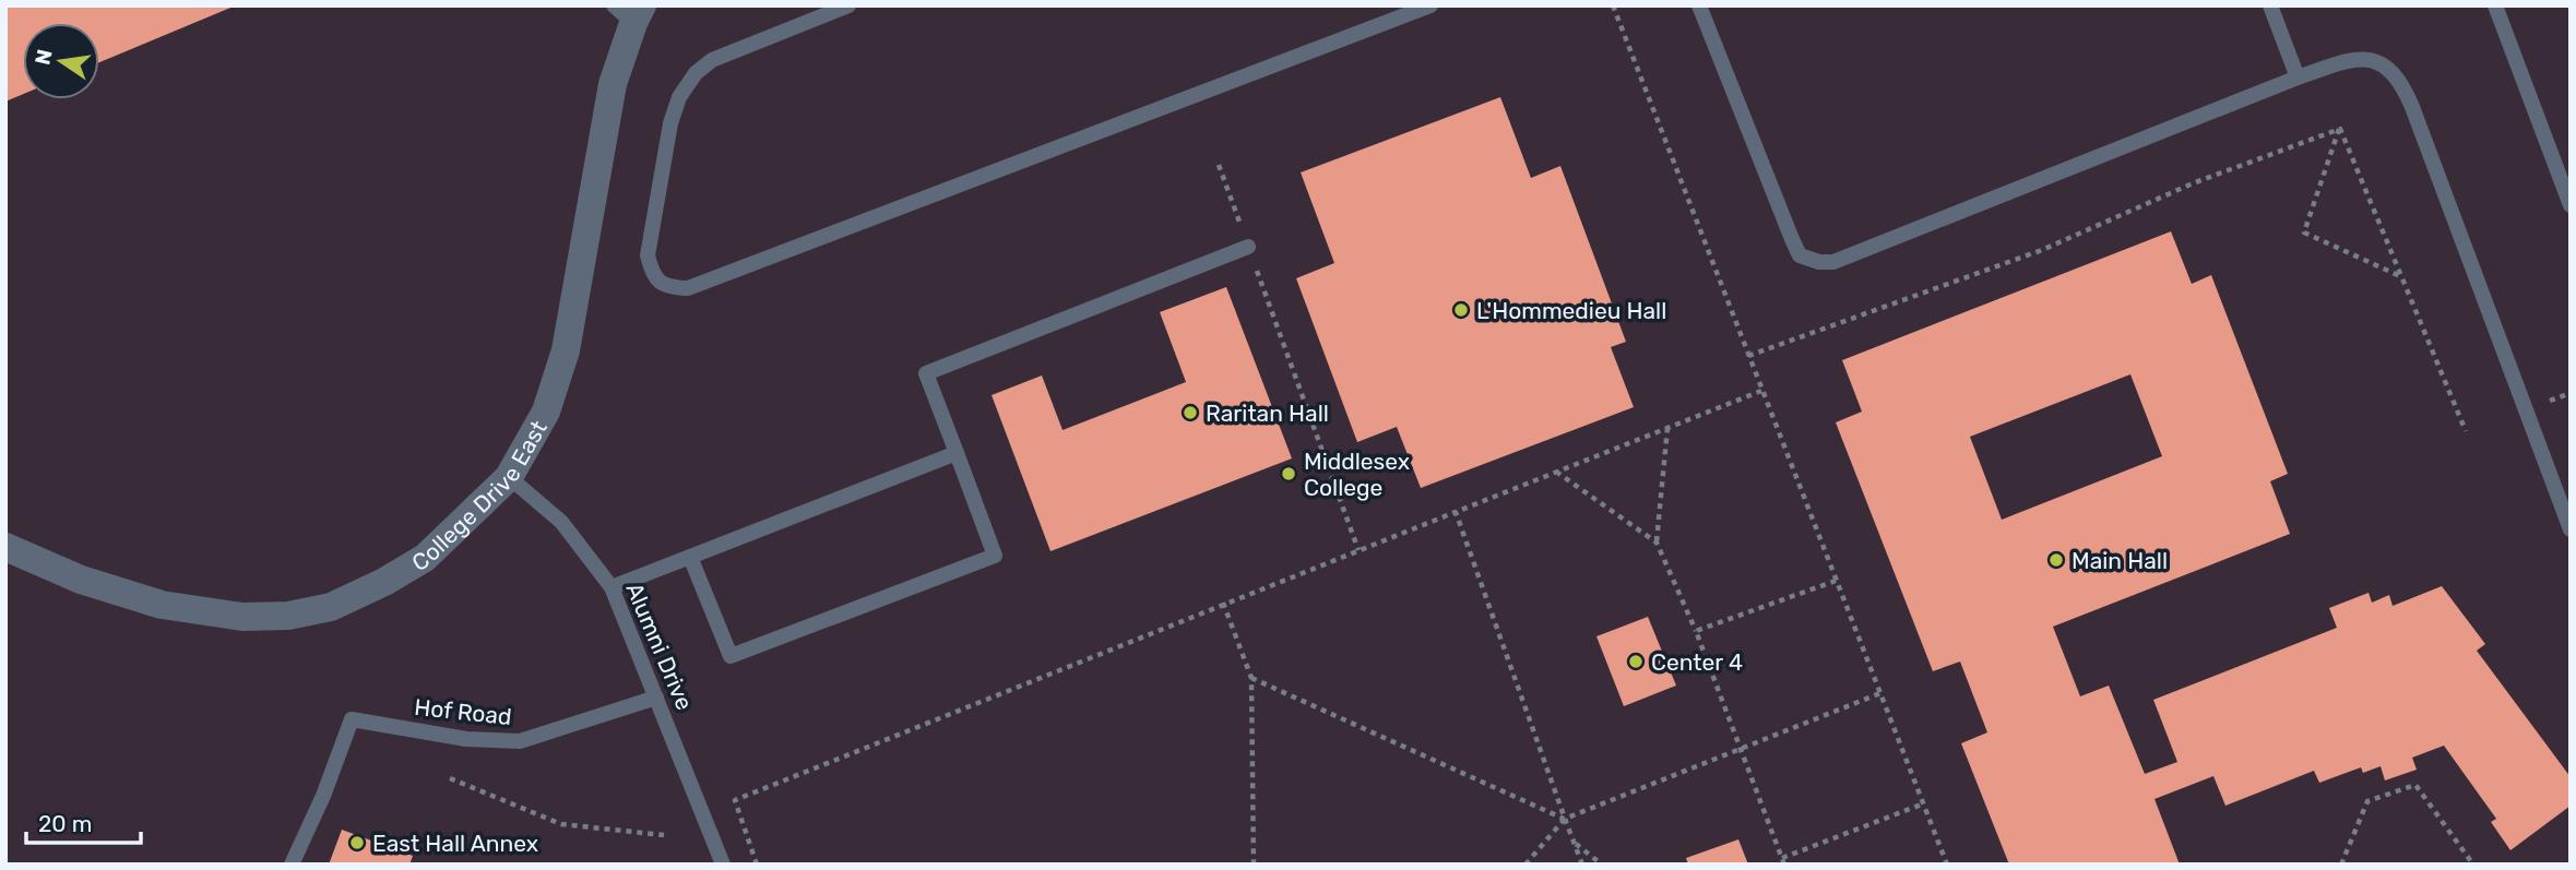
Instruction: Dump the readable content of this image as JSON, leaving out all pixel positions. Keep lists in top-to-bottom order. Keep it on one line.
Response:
{"streets":{"street":["College Drive East"],"lane":["Alumni Drive","Hof Road"]},"crossings":[["College Drive East","Alumni Drive"],["Alumni Drive","Hof Road"]],"places":["L'Hommedieu Hall","Raritan Hall","Middlesex College","Main Hall","Center 4","East Hall Annex"],"scale_bar":"20 m","north":"left"}
